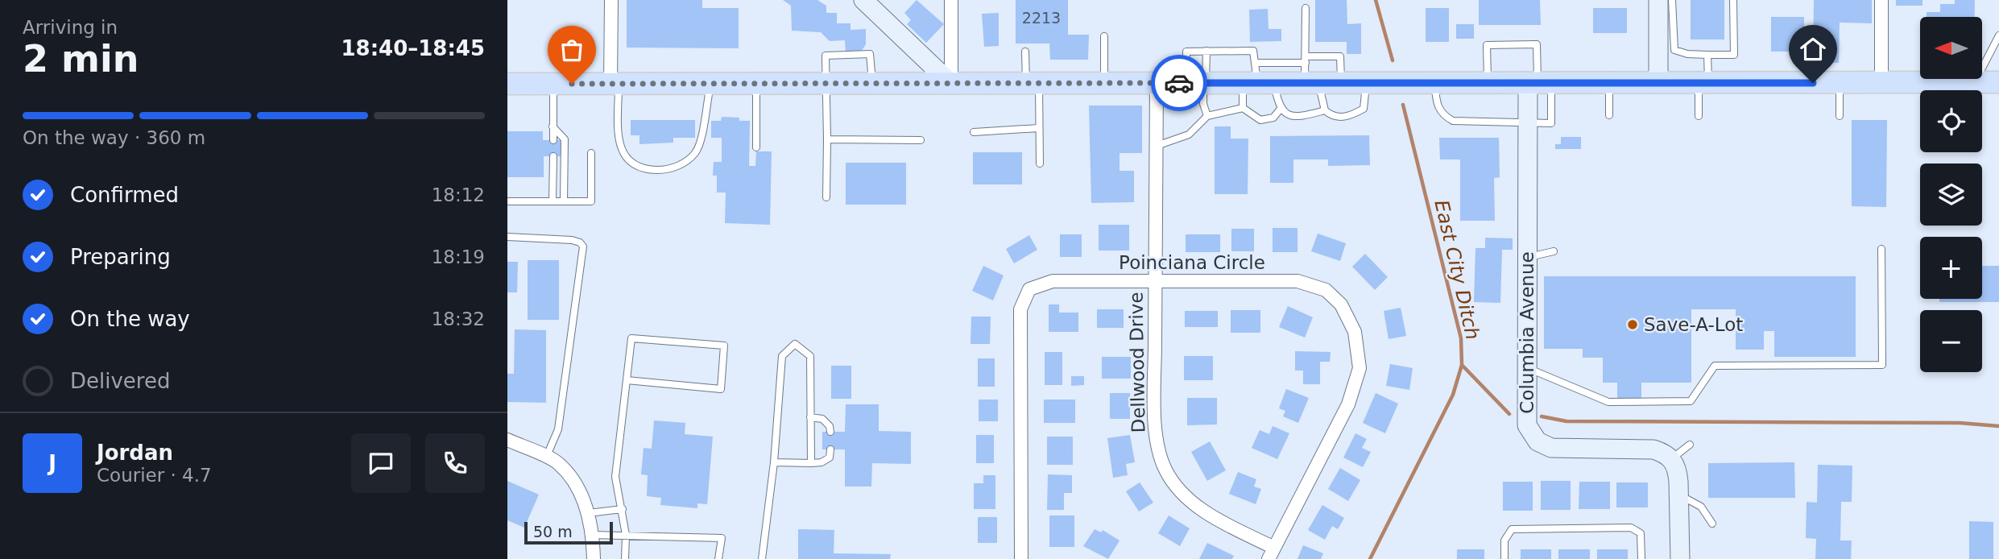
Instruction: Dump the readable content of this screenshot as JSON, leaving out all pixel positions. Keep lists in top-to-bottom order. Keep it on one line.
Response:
{"streets":{"street":["Poinciana Circle","Columbia Avenue","Dellwood Drive"]},"crossings":[["Poinciana Circle","Dellwood Drive"]],"water":["East City Ditch"],"places":["Save-A-Lot"],"house_numbers":["2213"],"scale_bar":"50 m","north":"left","page":{"heading":["2 min","Arriving in","18:40–18:45"],"panel":["Jordan","Courier · 4.7"],"map_buttons":["+","−"],"bar":"On the way · 360 m","list":[["Confirmed","18:12"],["Preparing","18:19"],["On the way","18:32"],"Delivered"],"round":"J","scale":"50 m"}}
